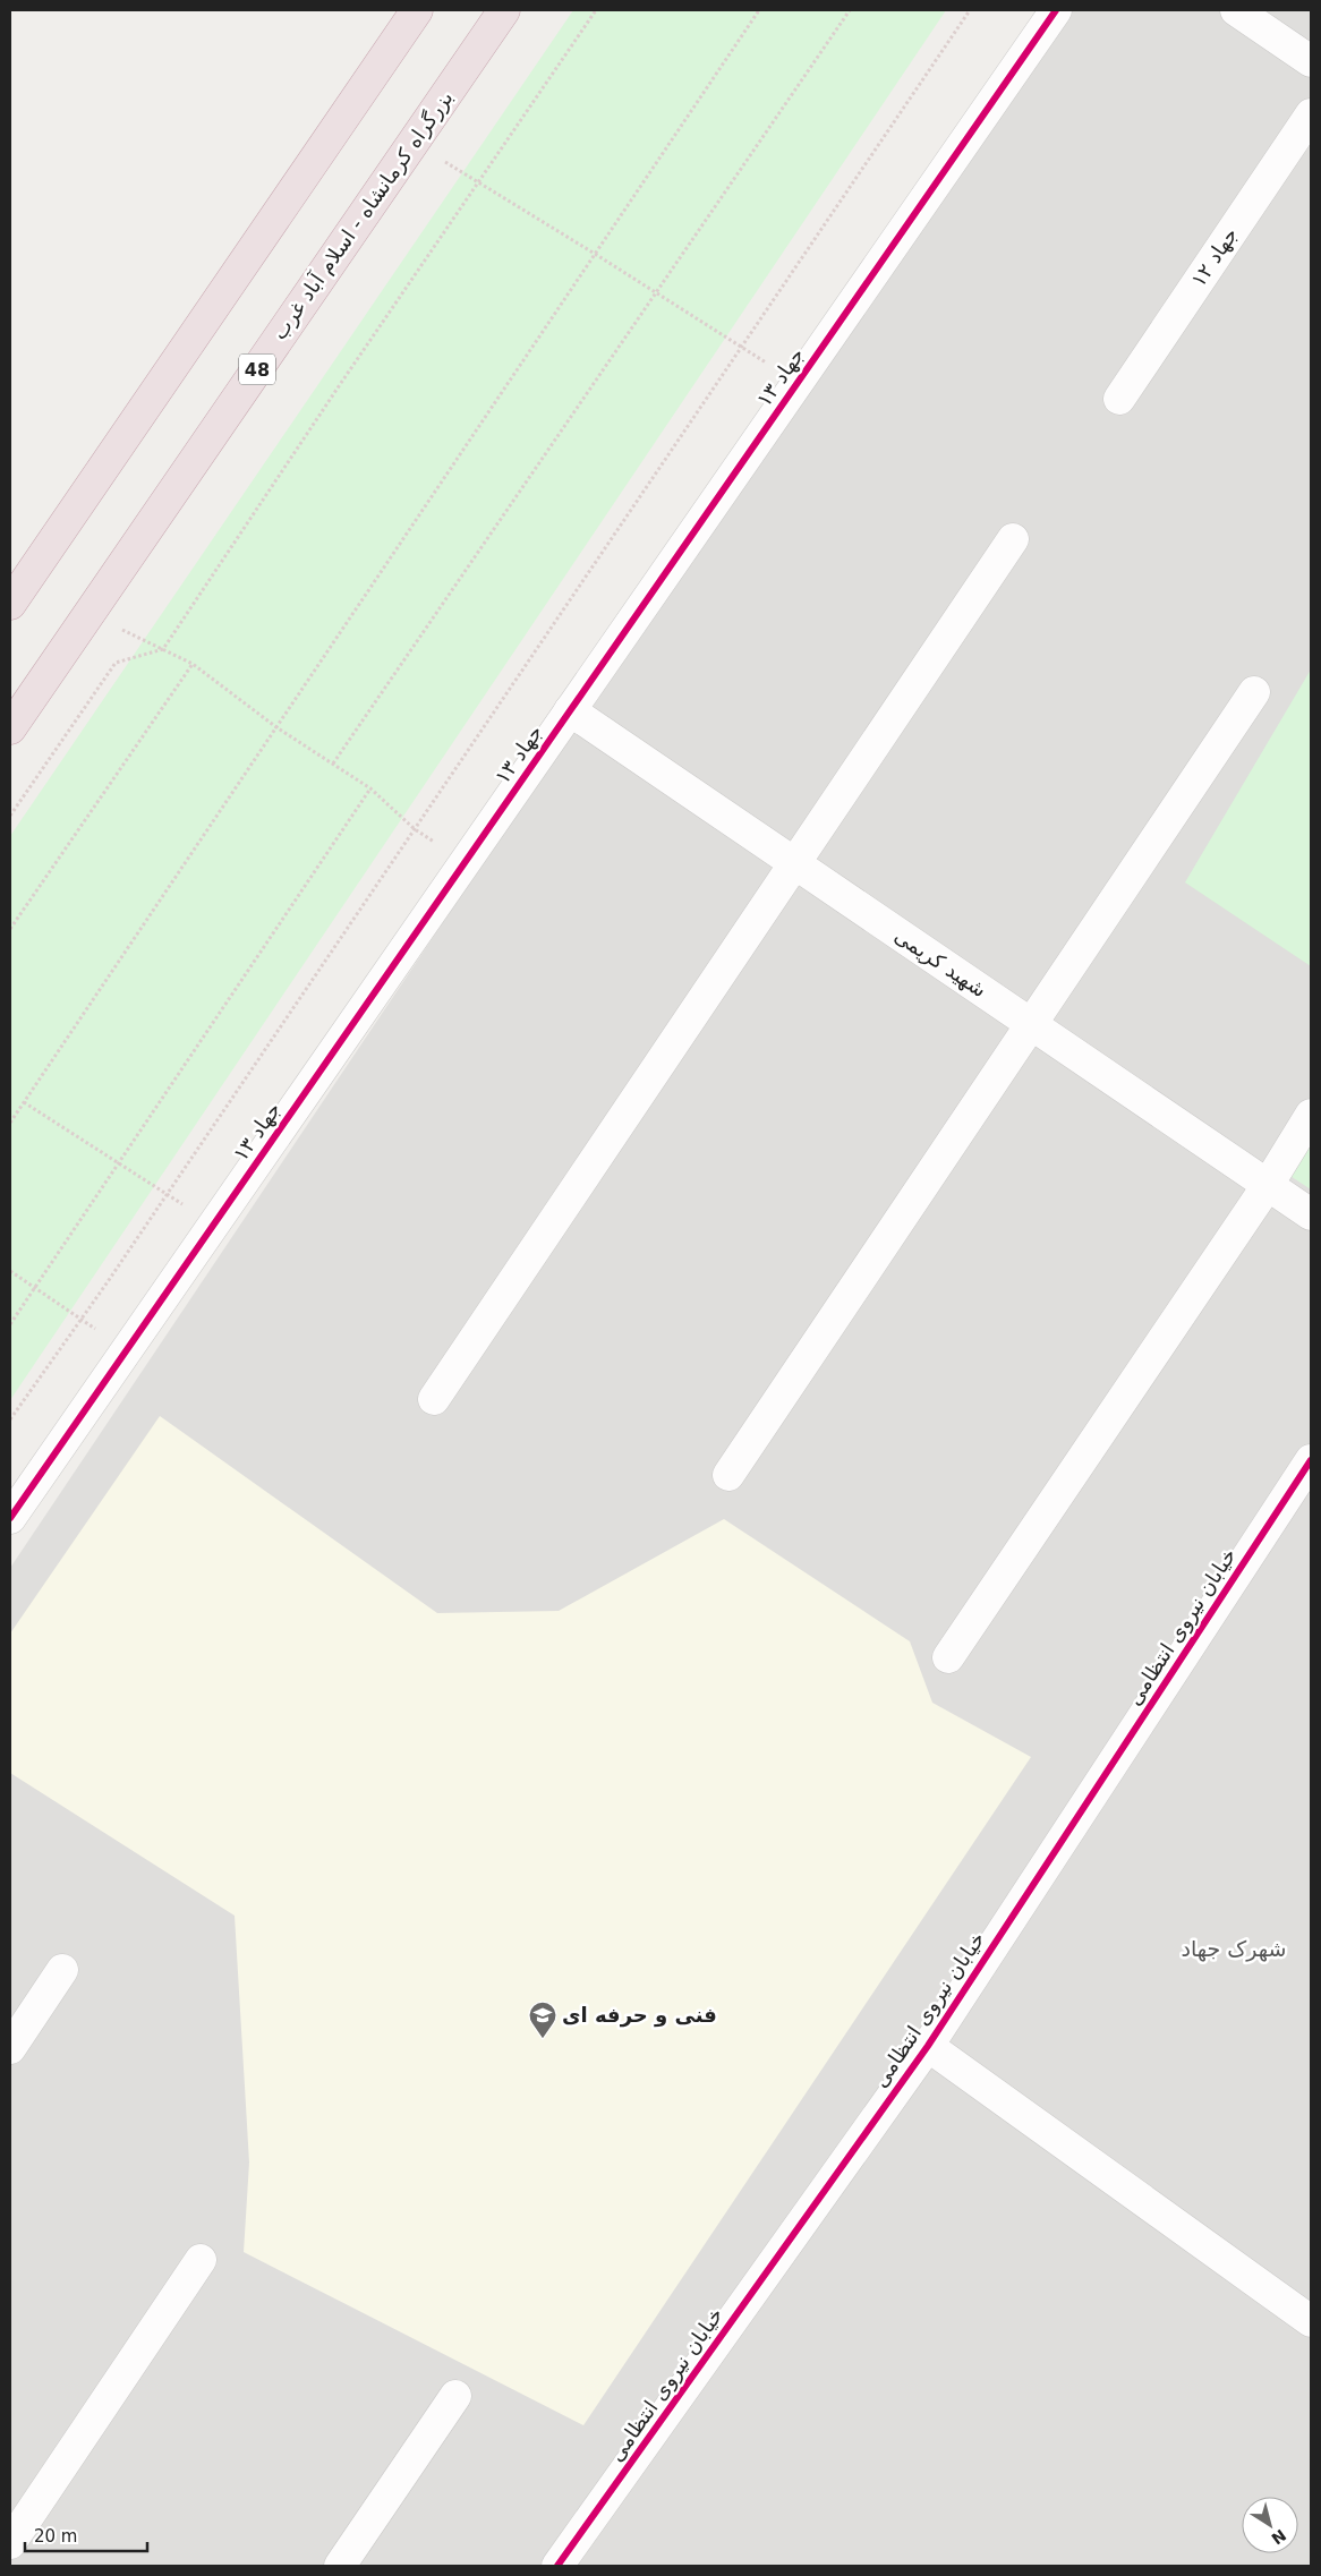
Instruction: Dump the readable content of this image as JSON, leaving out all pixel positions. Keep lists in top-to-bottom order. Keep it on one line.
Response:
{"streets":{"highway":["بزرگراه کرمانشاه - اسلام آباد غرب","48"],"street":["جهاد ۱۲","جهاد ۱۳","شهید کریمی","خیابان نیروی انتظامی"]},"crossings":[["جهاد ۱۳","شهید کریمی"]],"districts":["شهرک جهاد"],"places":{"school or university":["فنی و حرفه ای"]},"scale_bar":"20 m","north":"bottom right"}
